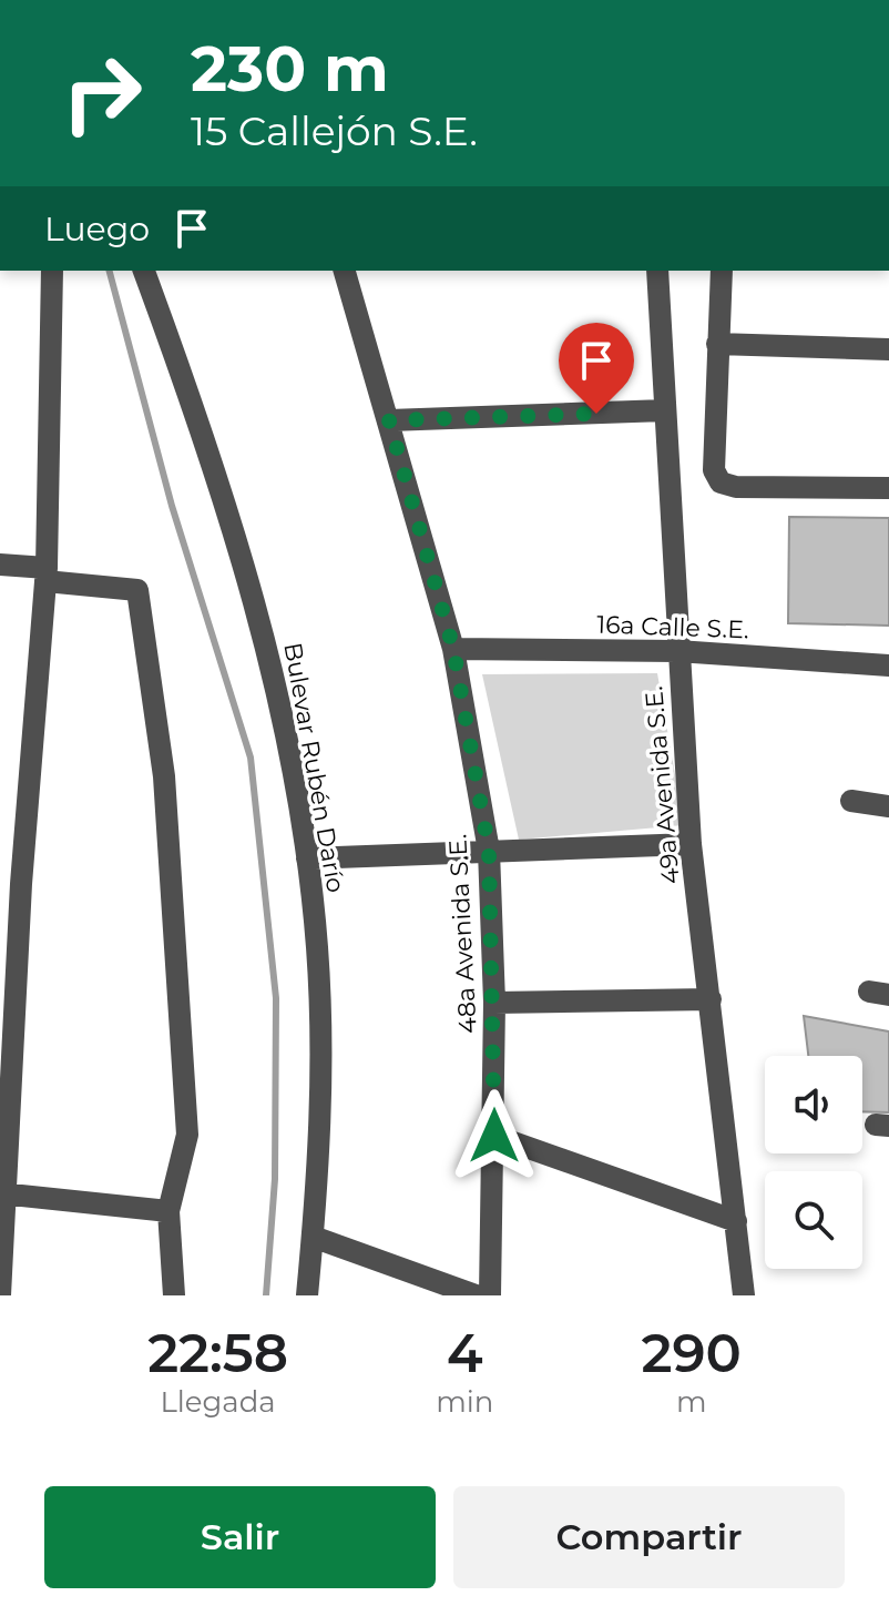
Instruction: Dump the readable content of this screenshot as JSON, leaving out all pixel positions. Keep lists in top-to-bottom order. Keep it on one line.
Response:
{"streets":{"street":["16a Calle S.E.","Bulevar Rubén Darío","49a Avenida S.E.","48a Avenida S.E."]},"crossings":[["16a Calle S.E.","49a Avenida S.E."],["16a Calle S.E.","48a Avenida S.E."]],"page":{"turn":["230 m","15 Callejón S.E."],"then":"Luego","eta":["22:58","Llegada","4","min","290","m"],"buttons":["Salir","Compartir"]}}
